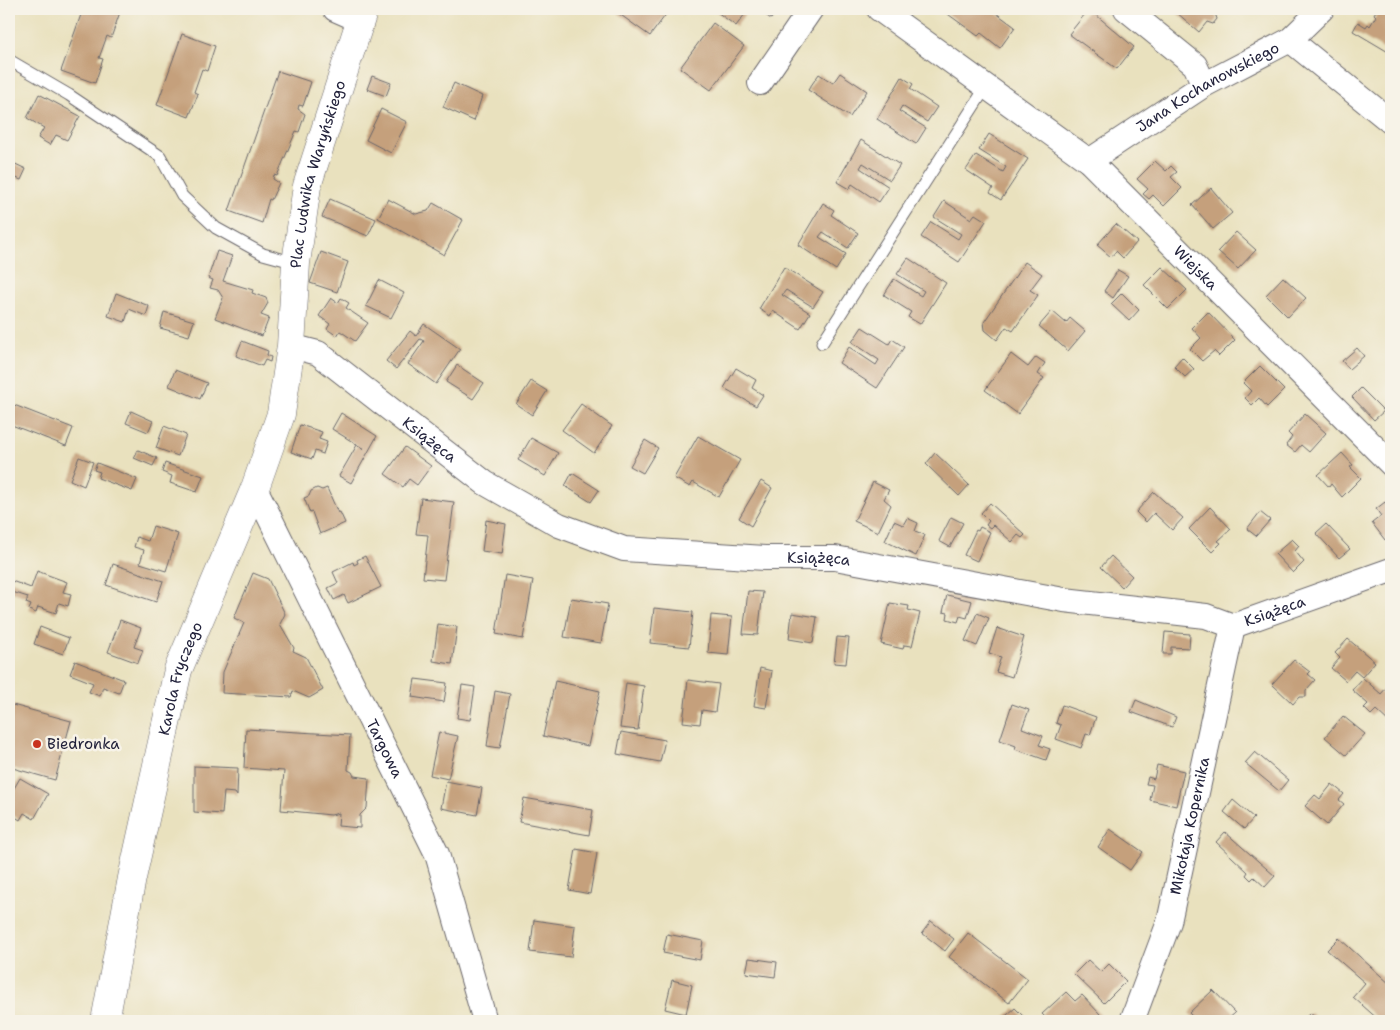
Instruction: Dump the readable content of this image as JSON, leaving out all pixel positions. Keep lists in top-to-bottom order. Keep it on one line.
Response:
{"streets":{"street":["Jana Kochanowskiego","Plac Ludwika Waryńskiego","Wiejska","Książęca","Karola Fryczego","Targowa","Mikołaja Kopernika"]},"crossings":[["Jana Kochanowskiego","Wiejska"],["Plac Ludwika Waryńskiego","Książęca"],["Plac Ludwika Waryńskiego","Karola Fryczego"],["Książęca","Karola Fryczego"],["Książęca","Mikołaja Kopernika"],["Karola Fryczego","Targowa"]],"places":["Biedronka"]}
